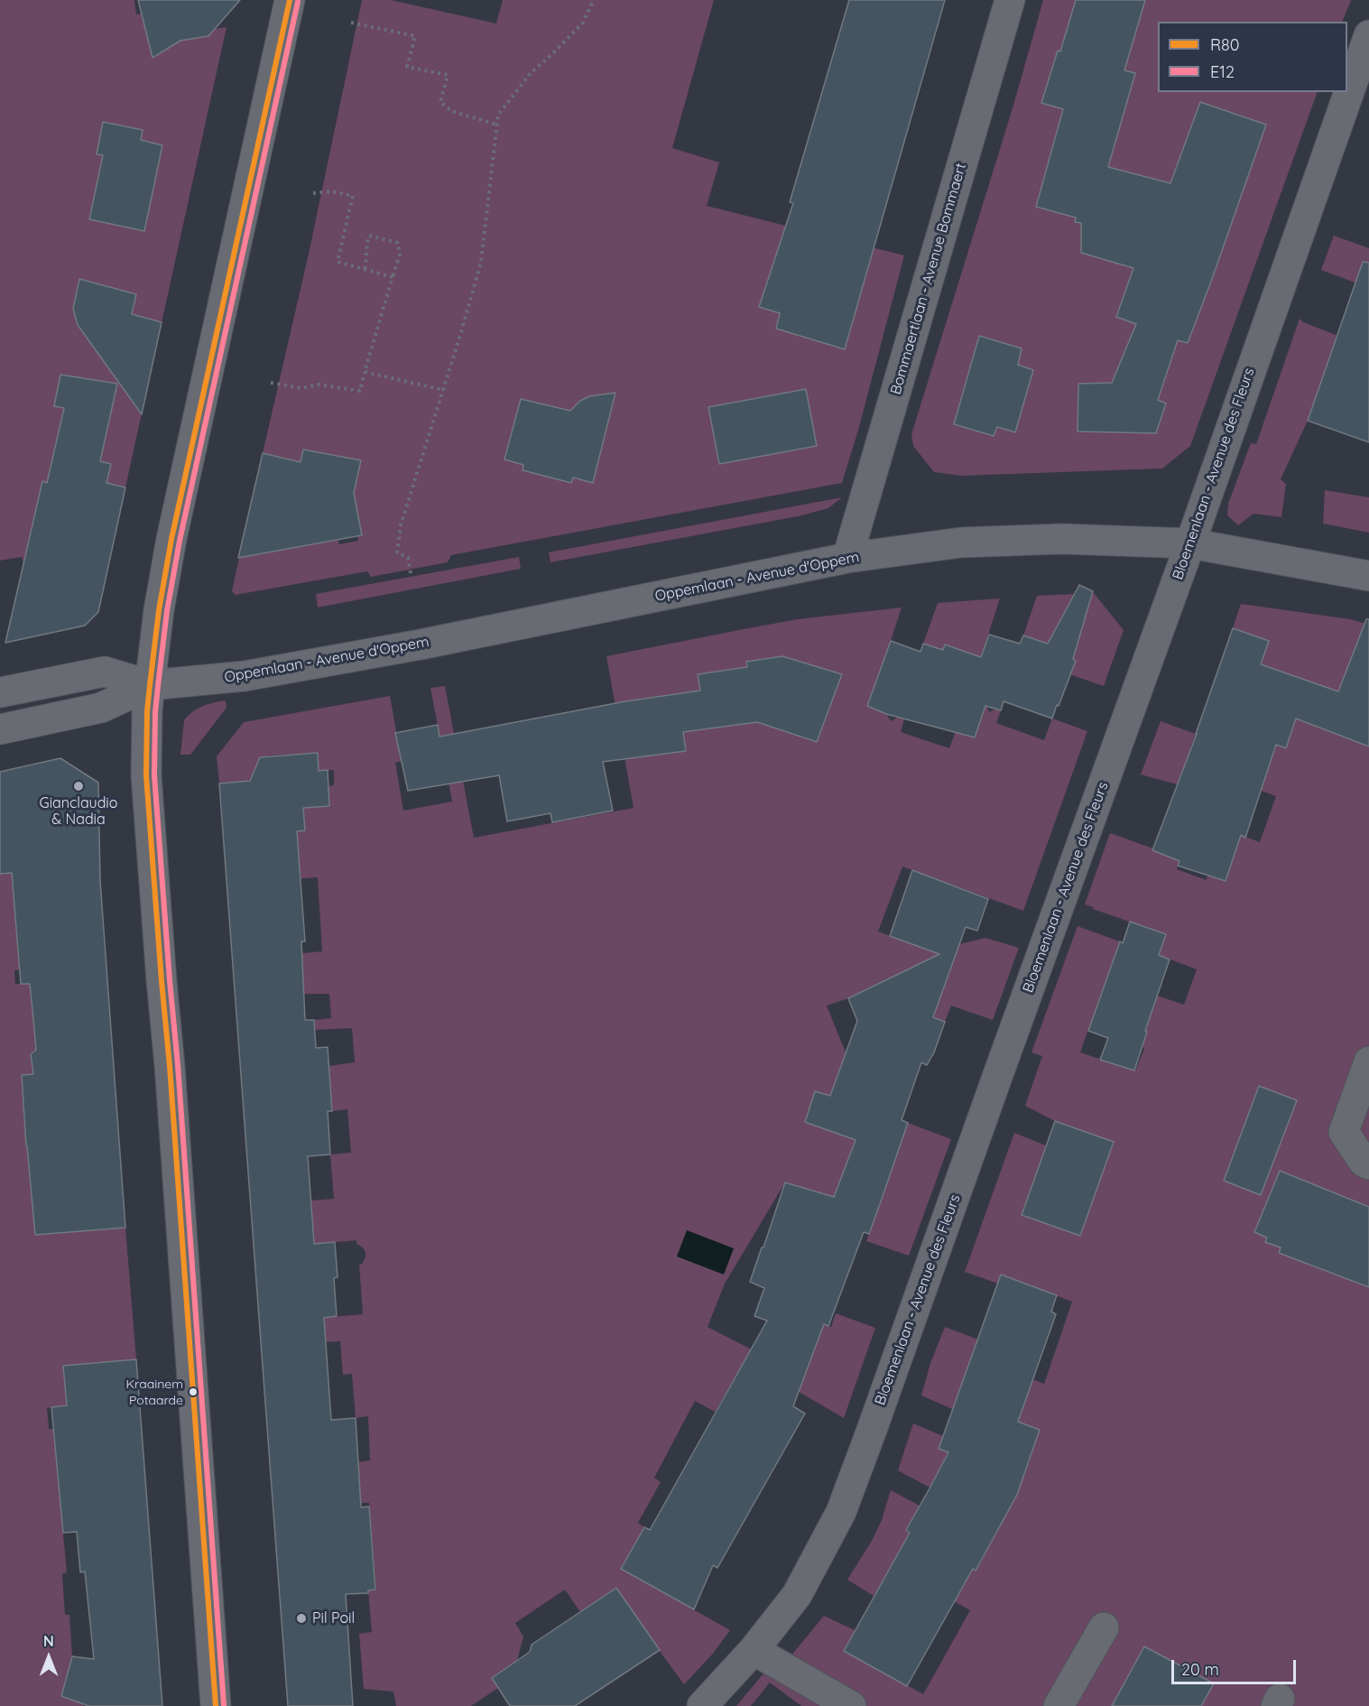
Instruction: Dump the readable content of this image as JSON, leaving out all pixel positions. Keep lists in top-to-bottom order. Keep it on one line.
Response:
{"streets":{"street":["Bommaertlaan - Avenue Bommaert","Bloemenlaan - Avenue des Fleurs","Oppemlaan - Avenue d'Oppem"]},"crossings":[["Bommaertlaan - Avenue Bommaert","Oppemlaan - Avenue d'Oppem"],["Bloemenlaan - Avenue des Fleurs","Oppemlaan - Avenue d'Oppem"]],"places":["Gianclaudio & Nadia","Kraainem Potaarde","Pil Poil"],"lines":["transit line R80","transit line E12"],"legend":["R80","E12"],"scale_bar":"20 m","north":"top"}
